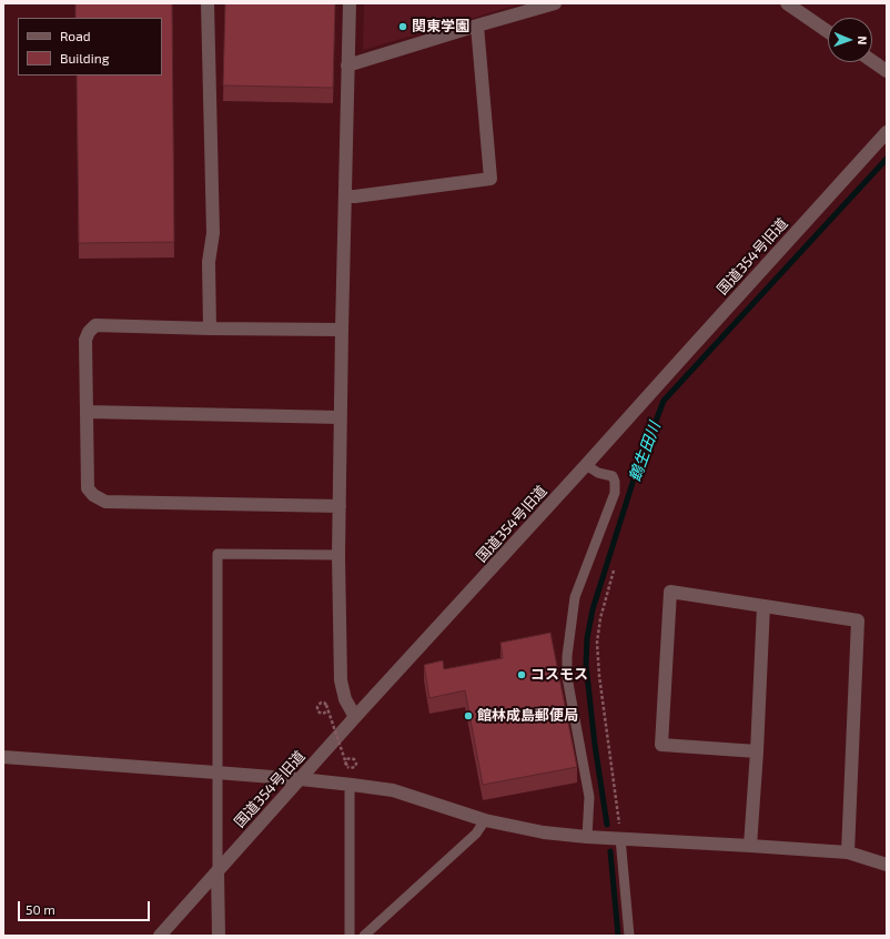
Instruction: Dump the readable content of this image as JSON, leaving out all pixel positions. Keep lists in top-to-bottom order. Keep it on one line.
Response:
{"streets":{"street":["国道354号旧道"]},"water":["鶴生田川"],"places":["関東学園","コスモス","館林成島郵便局"],"legend":["Road","Building"],"scale_bar":"50 m","north":"right"}
